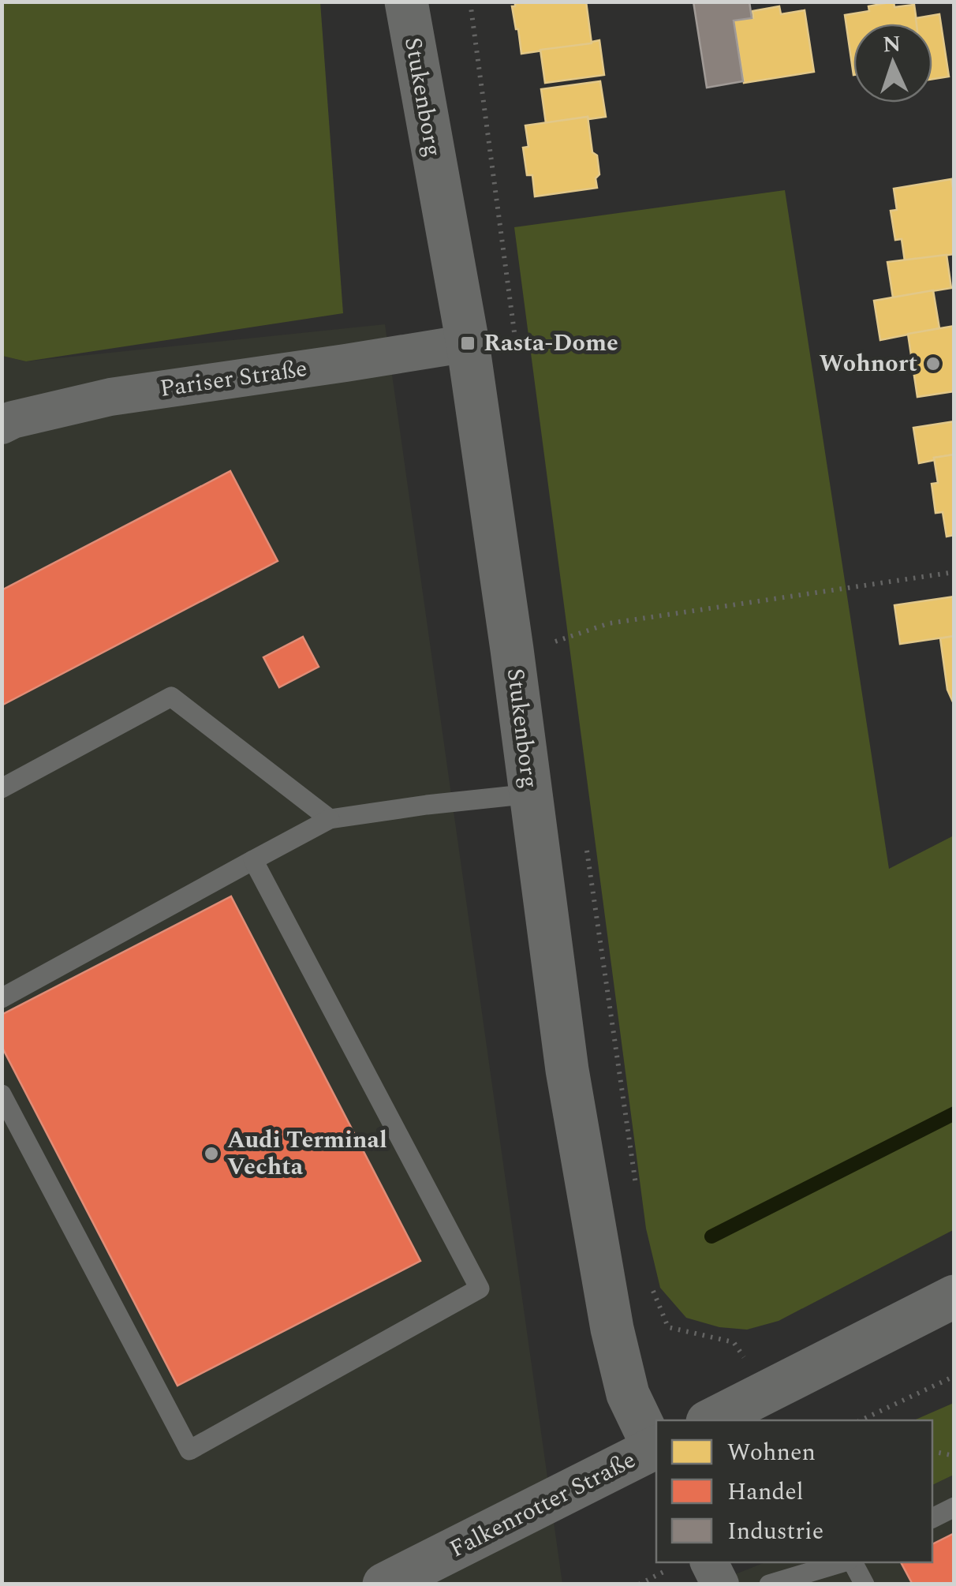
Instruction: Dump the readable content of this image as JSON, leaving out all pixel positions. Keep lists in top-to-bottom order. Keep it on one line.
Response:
{"streets":{"street":["Stukenborg","Pariser Straße","Falkenrotter Straße"]},"crossings":[["Stukenborg","Pariser Straße"]],"places":{"transit":["Rasta-Dome"],"other":["Wohnort","Audi Terminal Vechta"]},"legend":["Wohnen","Handel","Industrie"],"north":"top"}
